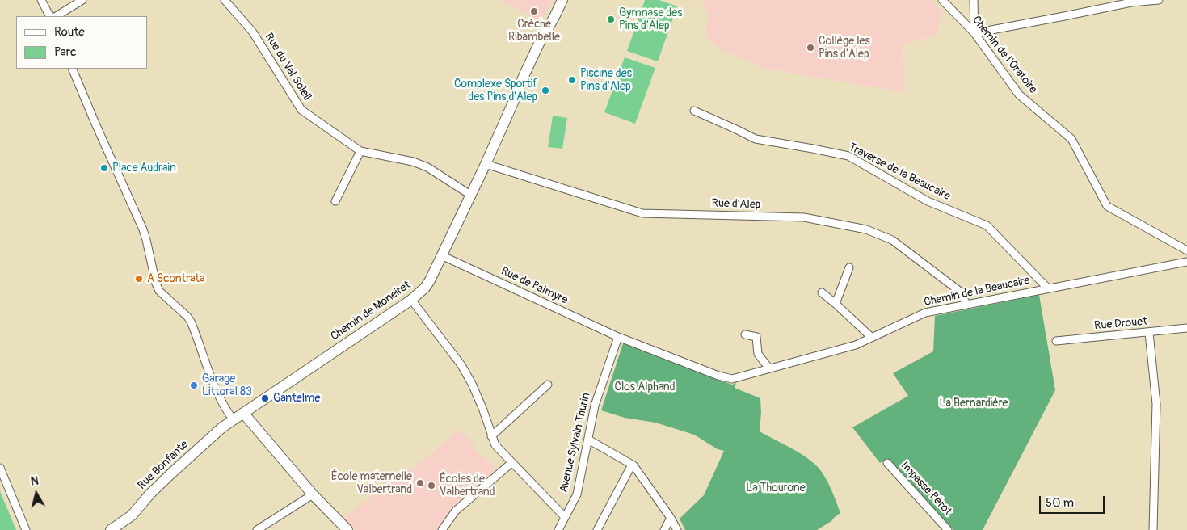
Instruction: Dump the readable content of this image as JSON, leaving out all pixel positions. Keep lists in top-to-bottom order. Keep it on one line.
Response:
{"streets":{"main road":["Chemin de Moneiret","Rue Bonfante"],"street":["Chemin de l'Oratoire","Rue du Val Soleil","Traverse de la Beaucaire","Rue d'Alep","Rue de Palmyre","Chemin de la Beaucaire","Rue Drouet","Avenue Sylvain Thurin","Impasse Pérot"]},"crossings":[["Rue du Val Soleil","Chemin de Moneiret"],["Traverse de la Beaucaire","Chemin de la Beaucaire"],["Rue d'Alep","Chemin de la Beaucaire"],["Rue d'Alep","Chemin de Moneiret"],["Rue de Palmyre","Chemin de la Beaucaire"],["Rue de Palmyre","Chemin de Moneiret"],["Rue de Palmyre","Avenue Sylvain Thurin"],["Chemin de la Beaucaire","Avenue Sylvain Thurin"],["Chemin de Moneiret","Rue Bonfante"]],"parks":["Clos Alphand","La Bernardière","La Thourone"],"places":["Crèche Ribambelle","Gymnase des Pins d'Alep","Collège les Pins d'Alep","Piscine des Pins d'Alep","Complexe Sportif des Pins d'Alep","Place Audrain","A Scontrata","Garage Littoral 83","Gantelme","École maternelle Valbertrand","Écoles de Valbertrand"],"legend":["Route","Parc"],"scale_bar":"50 m","north":"top"}
